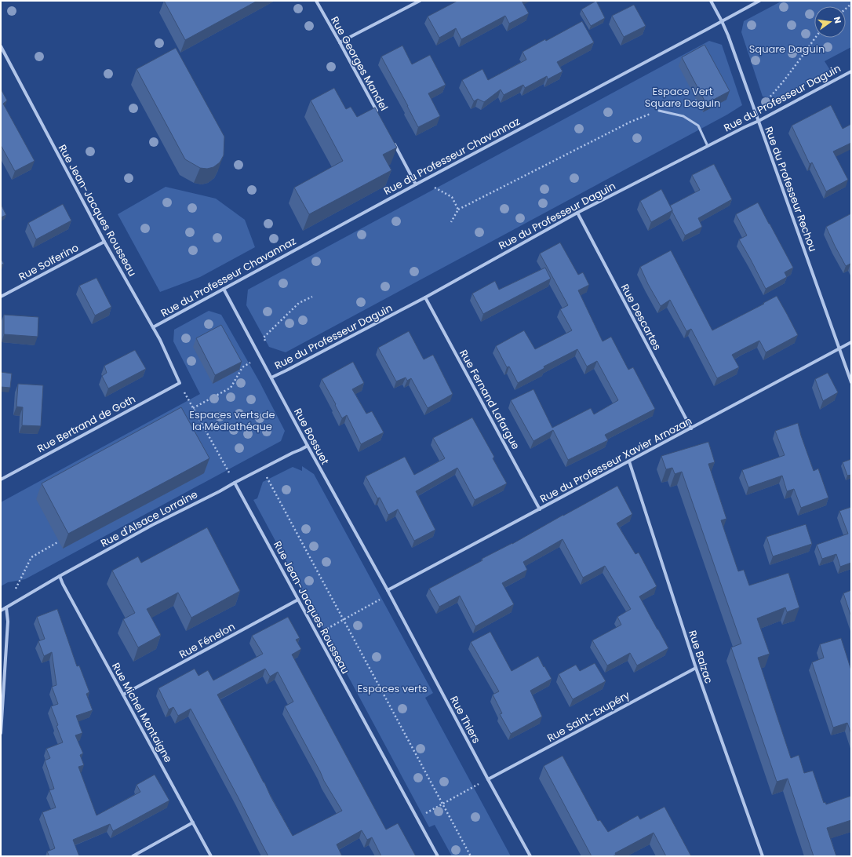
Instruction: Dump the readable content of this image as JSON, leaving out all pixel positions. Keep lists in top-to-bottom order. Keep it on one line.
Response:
{"streets":{"street":["Rue Georges Mandel","Rue du Professeur Daguin","Rue du Professeur Chavannaz","Rue du Professeur Rechou","Rue Jean-Jacques Rousseau","Rue Solferino","Rue Descartes","Rue Fernand Lafargue","Rue Bertrand de Goth","Rue Bossuet","Rue du Professeur Xavier Arnozan","Rue d'Alsace Lorraine","Rue Fénelon","Rue Balzac","Rue Michel Montaigne","Rue Saint-Exupéry","Rue Thiers"]},"crossings":[["Rue du Professeur Daguin","Rue du Professeur Rechou"],["Rue du Professeur Daguin","Rue Descartes"],["Rue du Professeur Daguin","Rue Fernand Lafargue"],["Rue du Professeur Daguin","Rue Bossuet"],["Rue du Professeur Chavannaz","Rue du Professeur Rechou"],["Rue du Professeur Chavannaz","Rue Jean-Jacques Rousseau"],["Rue du Professeur Chavannaz","Rue Bossuet"],["Rue du Professeur Rechou","Rue du Professeur Xavier Arnozan"],["Rue Jean-Jacques Rousseau","Rue Solferino"],["Rue Jean-Jacques Rousseau","Rue Bertrand de Goth"],["Rue Jean-Jacques Rousseau","Rue d'Alsace Lorraine"],["Rue Jean-Jacques Rousseau","Rue Fénelon"],["Rue Descartes","Rue du Professeur Xavier Arnozan"],["Rue Fernand Lafargue","Rue du Professeur Xavier Arnozan"],["Rue Bossuet","Rue du Professeur Xavier Arnozan"],["Rue Bossuet","Rue d'Alsace Lorraine"],["Rue Bossuet","Rue Thiers"],["Rue du Professeur Xavier Arnozan","Rue Balzac"],["Rue du Professeur Xavier Arnozan","Rue Thiers"],["Rue d'Alsace Lorraine","Rue Michel Montaigne"],["Rue Fénelon","Rue Michel Montaigne"],["Rue Balzac","Rue Saint-Exupéry"],["Rue Saint-Exupéry","Rue Thiers"]],"parks":["Square Daguin","Espace Vert Square Daguin","Espaces verts de la Médiathéque","Espaces verts"],"north":"right"}
